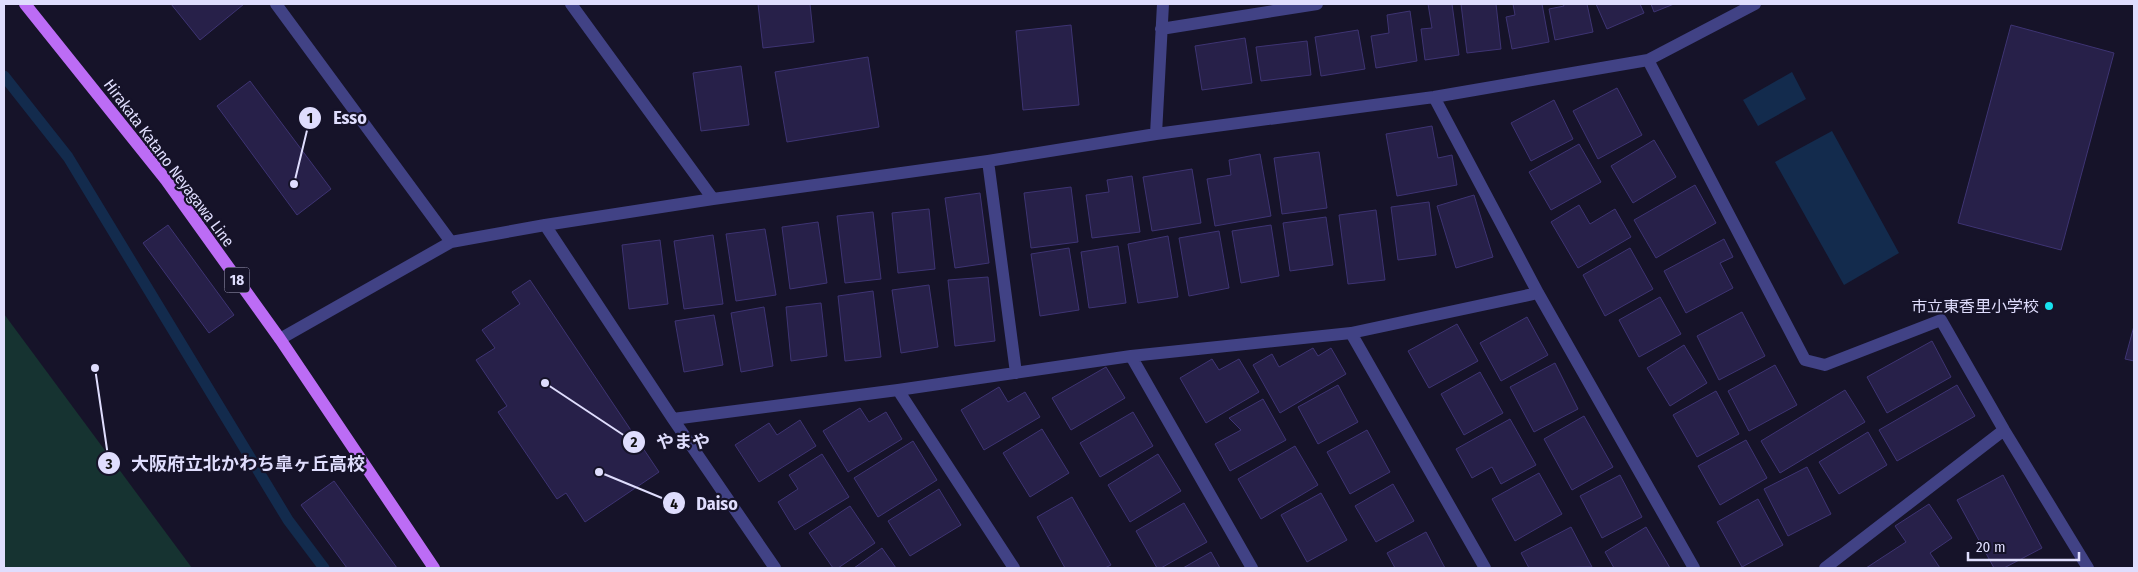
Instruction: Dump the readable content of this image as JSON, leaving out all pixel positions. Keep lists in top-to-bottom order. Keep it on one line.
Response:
{"streets":{"main road":["Hirakata Katano Neyagawa Line","18"]},"places":["Esso","市立東香里小学校","大阪府立北かわち皐ヶ丘高校","やまや","Daiso"],"scale_bar":"20 m"}
